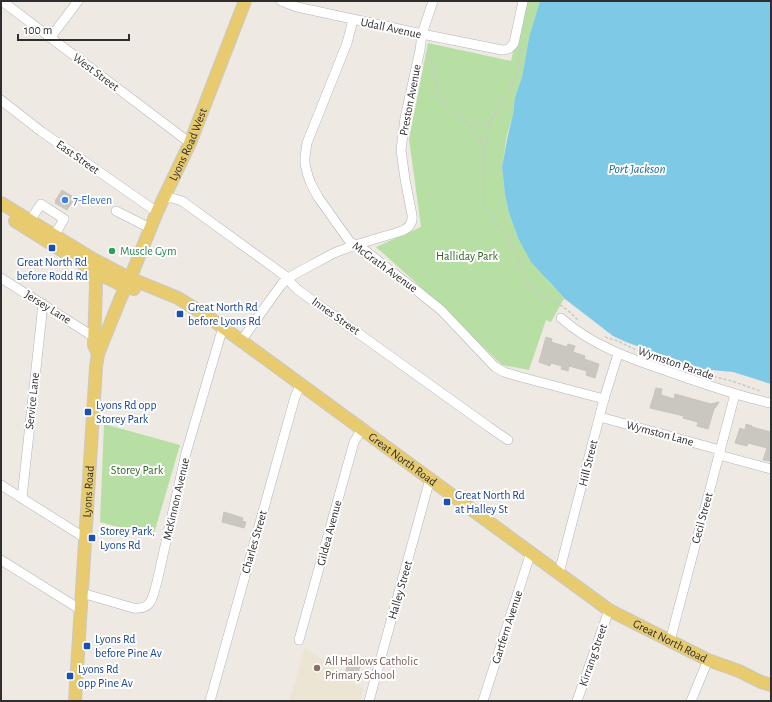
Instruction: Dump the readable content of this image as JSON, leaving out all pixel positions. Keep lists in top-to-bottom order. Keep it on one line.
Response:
{"streets":{"main road":["Lyons Road West","Great North Road","Lyons Road"],"street":["Udall Avenue","West Street","Preston Avenue","East Street","McGrath Avenue","Jersey Lane","Innes Street","Wymston Parade","Service Lane","Wymston Lane","Hill Street","McKinnon Avenue","Cecil Street","Gildea Avenue","Charles Street","Halley Street","Gartfern Avenue","Kirrang Street"]},"crossings":[["Udall Avenue","Preston Avenue"],["Udall Avenue","McGrath Avenue"],["West Street","Lyons Road West"],["Preston Avenue","McGrath Avenue"],["Lyons Road West","East Street"],["Lyons Road West","Innes Street"],["Lyons Road West","Great North Road"],["Lyons Road West","Lyons Road"],["McGrath Avenue","Hill Street"],["Jersey Lane","Service Lane"],["Wymston Parade","Hill Street"],["Wymston Parade","Cecil Street"],["Wymston Lane","Hill Street"],["Wymston Lane","Cecil Street"],["Great North Road","Hill Street"],["Great North Road","Lyons Road"],["Great North Road","McKinnon Avenue"],["Great North Road","Cecil Street"],["Great North Road","Gildea Avenue"],["Great North Road","Charles Street"],["Great North Road","Halley Street"],["Great North Road","Gartfern Avenue"],["Great North Road","Kirrang Street"],["Lyons Road","McKinnon Avenue"]],"water":["Port Jackson"],"parks":["Halliday Park","Storey Park"],"places":{"other":["7-Eleven","Muscle Gym","All Hallows Catholic Primary School"],"transit":["Great North Rd before Rodd Rd","Great North Rd before Lyons Rd","Lyons Rd opp Storey Park","Great North Rd at Halley St","Storey Park, Lyons Rd","Lyons Rd before Pine Av","Lyons Rd opp Pine Av"]},"scale_bar":"100 m"}
